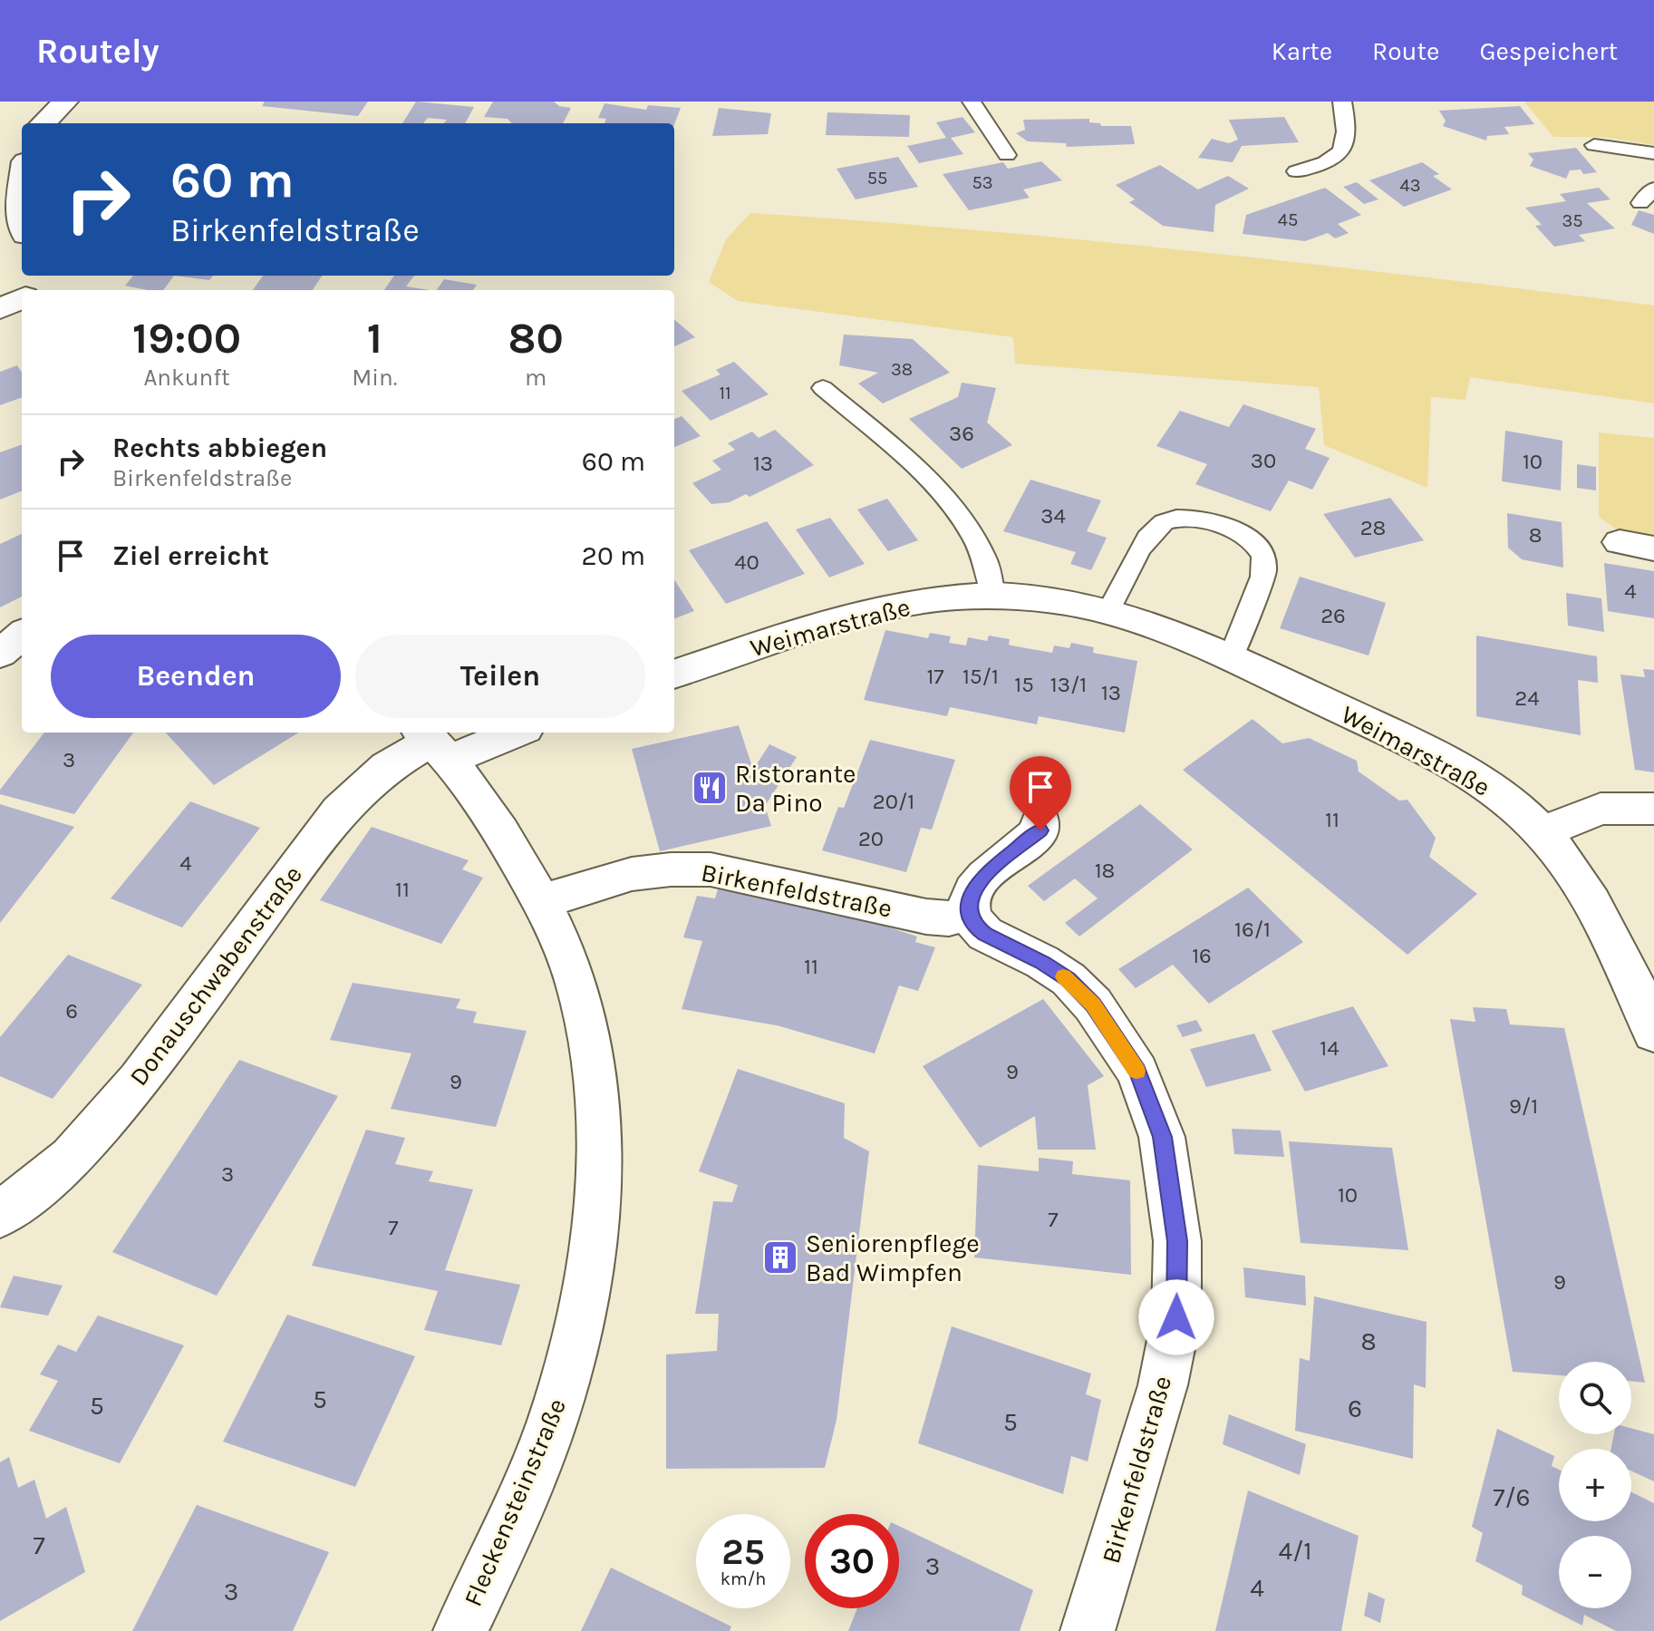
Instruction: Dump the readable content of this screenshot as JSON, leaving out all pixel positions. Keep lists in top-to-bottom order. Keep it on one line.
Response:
{"streets":{"street":["Weimarstraße","Birkenfeldstraße","Donauschwabenstraße","Fleckensteinstraße"]},"crossings":[["Birkenfeldstraße","Fleckensteinstraße"],["Donauschwabenstraße","Fleckensteinstraße"]],"places":{"restaurant":["Ristorante Da Pino"],"building":["Seniorenpflege Bad Wimpfen"]},"house_numbers":["55","53","43","45","35","38","11","36","30","10","13","34","28","8","40","4","26","17","15/1","15","13/1","13","24","3","20/1","11","20","4","18","11","16/1","16","11","6","14","9","9","9/1","3","10","7","7","9","8","5","5","6","5","7/6","7","4/1","3","4","3"],"page":{"header":"Routely","nav":["Karte","Route","Gespeichert"],"turn":["60 m","Birkenfeldstraße"],"eta":["19:00","Ankunft","1","Min.","80","m"],"list":[{"name":"Rechts abbiegen","note":"Birkenfeldstraße","value":"60 m"},{"name":"Ziel erreicht","value":"20 m"}],"buttons":["Beenden","Teilen"],"map_buttons":["+","−"],"speed":"25 km/h","limit":"30"}}
